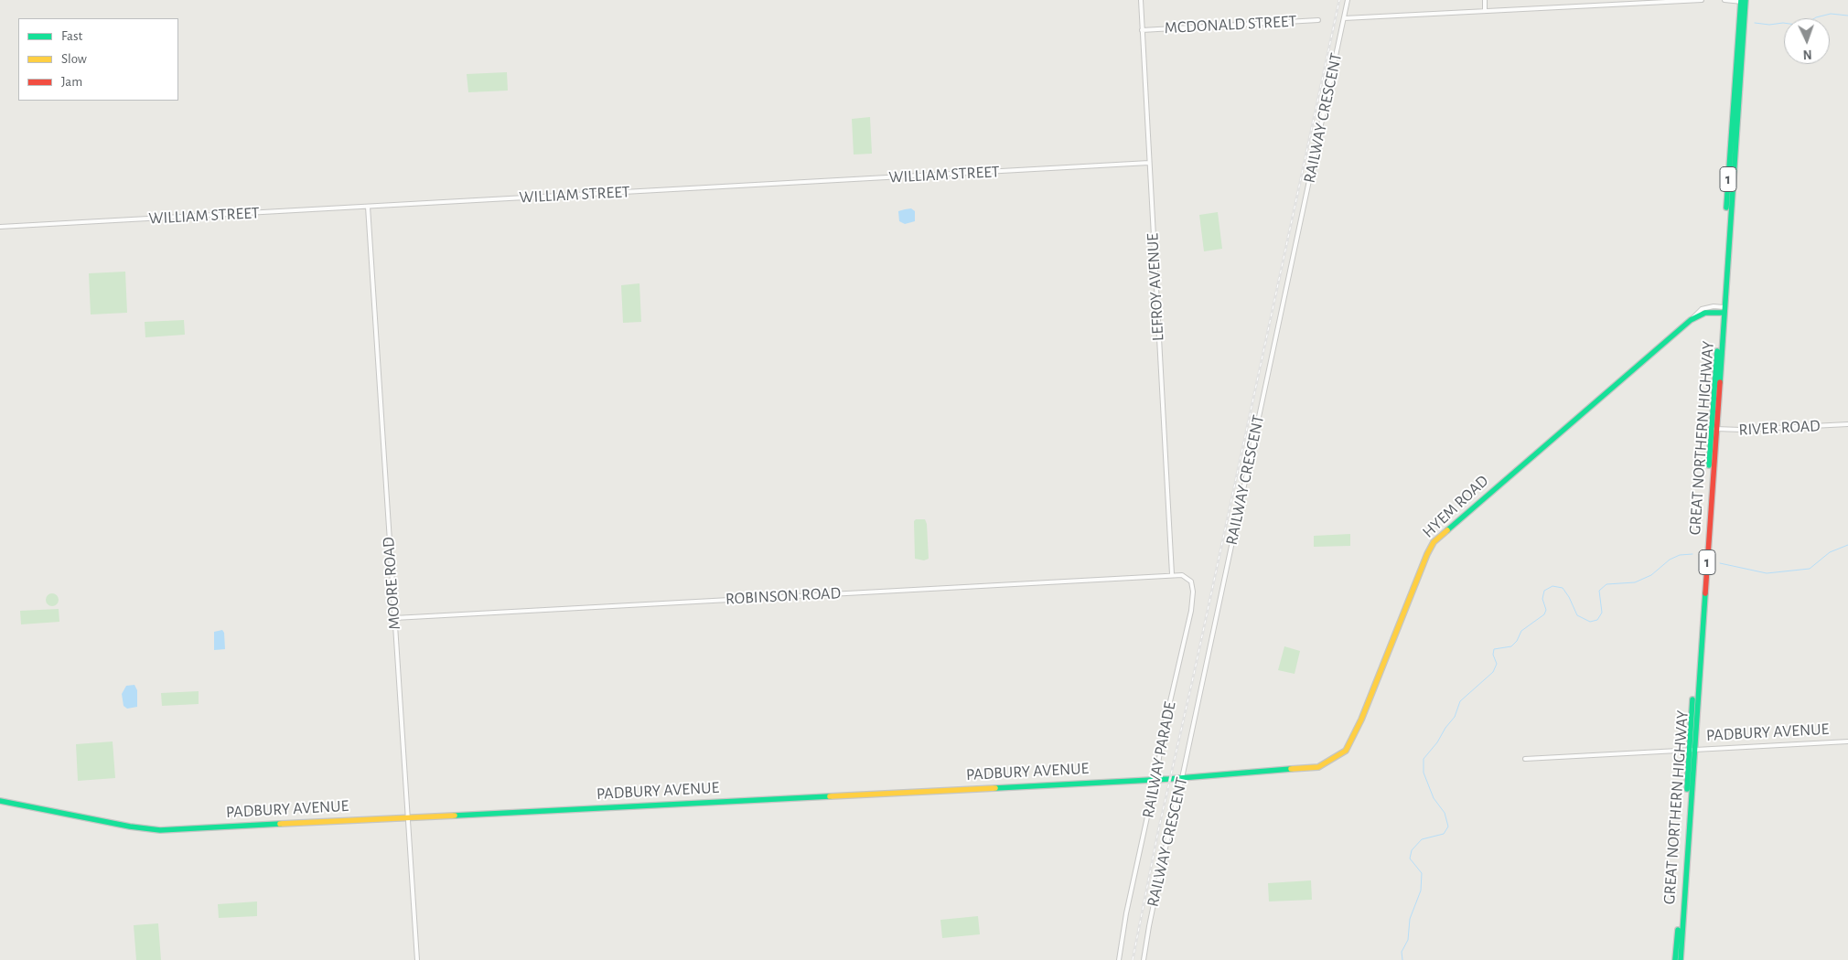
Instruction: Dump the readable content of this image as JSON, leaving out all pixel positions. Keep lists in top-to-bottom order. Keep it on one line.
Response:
{"streets":{"main road":["1","GREAT NORTHERN HIGHWAY","HYEM ROAD","PADBURY AVENUE"],"street":["MCDONALD STREET","RAILWAY CRESCENT","WILLIAM STREET","LEFROY AVENUE","RIVER ROAD","MOORE ROAD","ROBINSON ROAD","RAILWAY PARADE"]},"crossings":[["MCDONALD STREET","LEFROY AVENUE"],["RAILWAY CRESCENT","PADBURY AVENUE"],["WILLIAM STREET","LEFROY AVENUE"],["WILLIAM STREET","MOORE ROAD"],["LEFROY AVENUE","ROBINSON ROAD"],["LEFROY AVENUE","RAILWAY PARADE"],["RIVER ROAD","GREAT NORTHERN HIGHWAY"],["GREAT NORTHERN HIGHWAY","HYEM ROAD"],["GREAT NORTHERN HIGHWAY","PADBURY AVENUE"],["HYEM ROAD","PADBURY AVENUE"],["MOORE ROAD","ROBINSON ROAD"],["MOORE ROAD","PADBURY AVENUE"],["ROBINSON ROAD","RAILWAY PARADE"],["PADBURY AVENUE","RAILWAY PARADE"]],"legend":["Fast","Slow","Jam"],"north":"bottom"}
